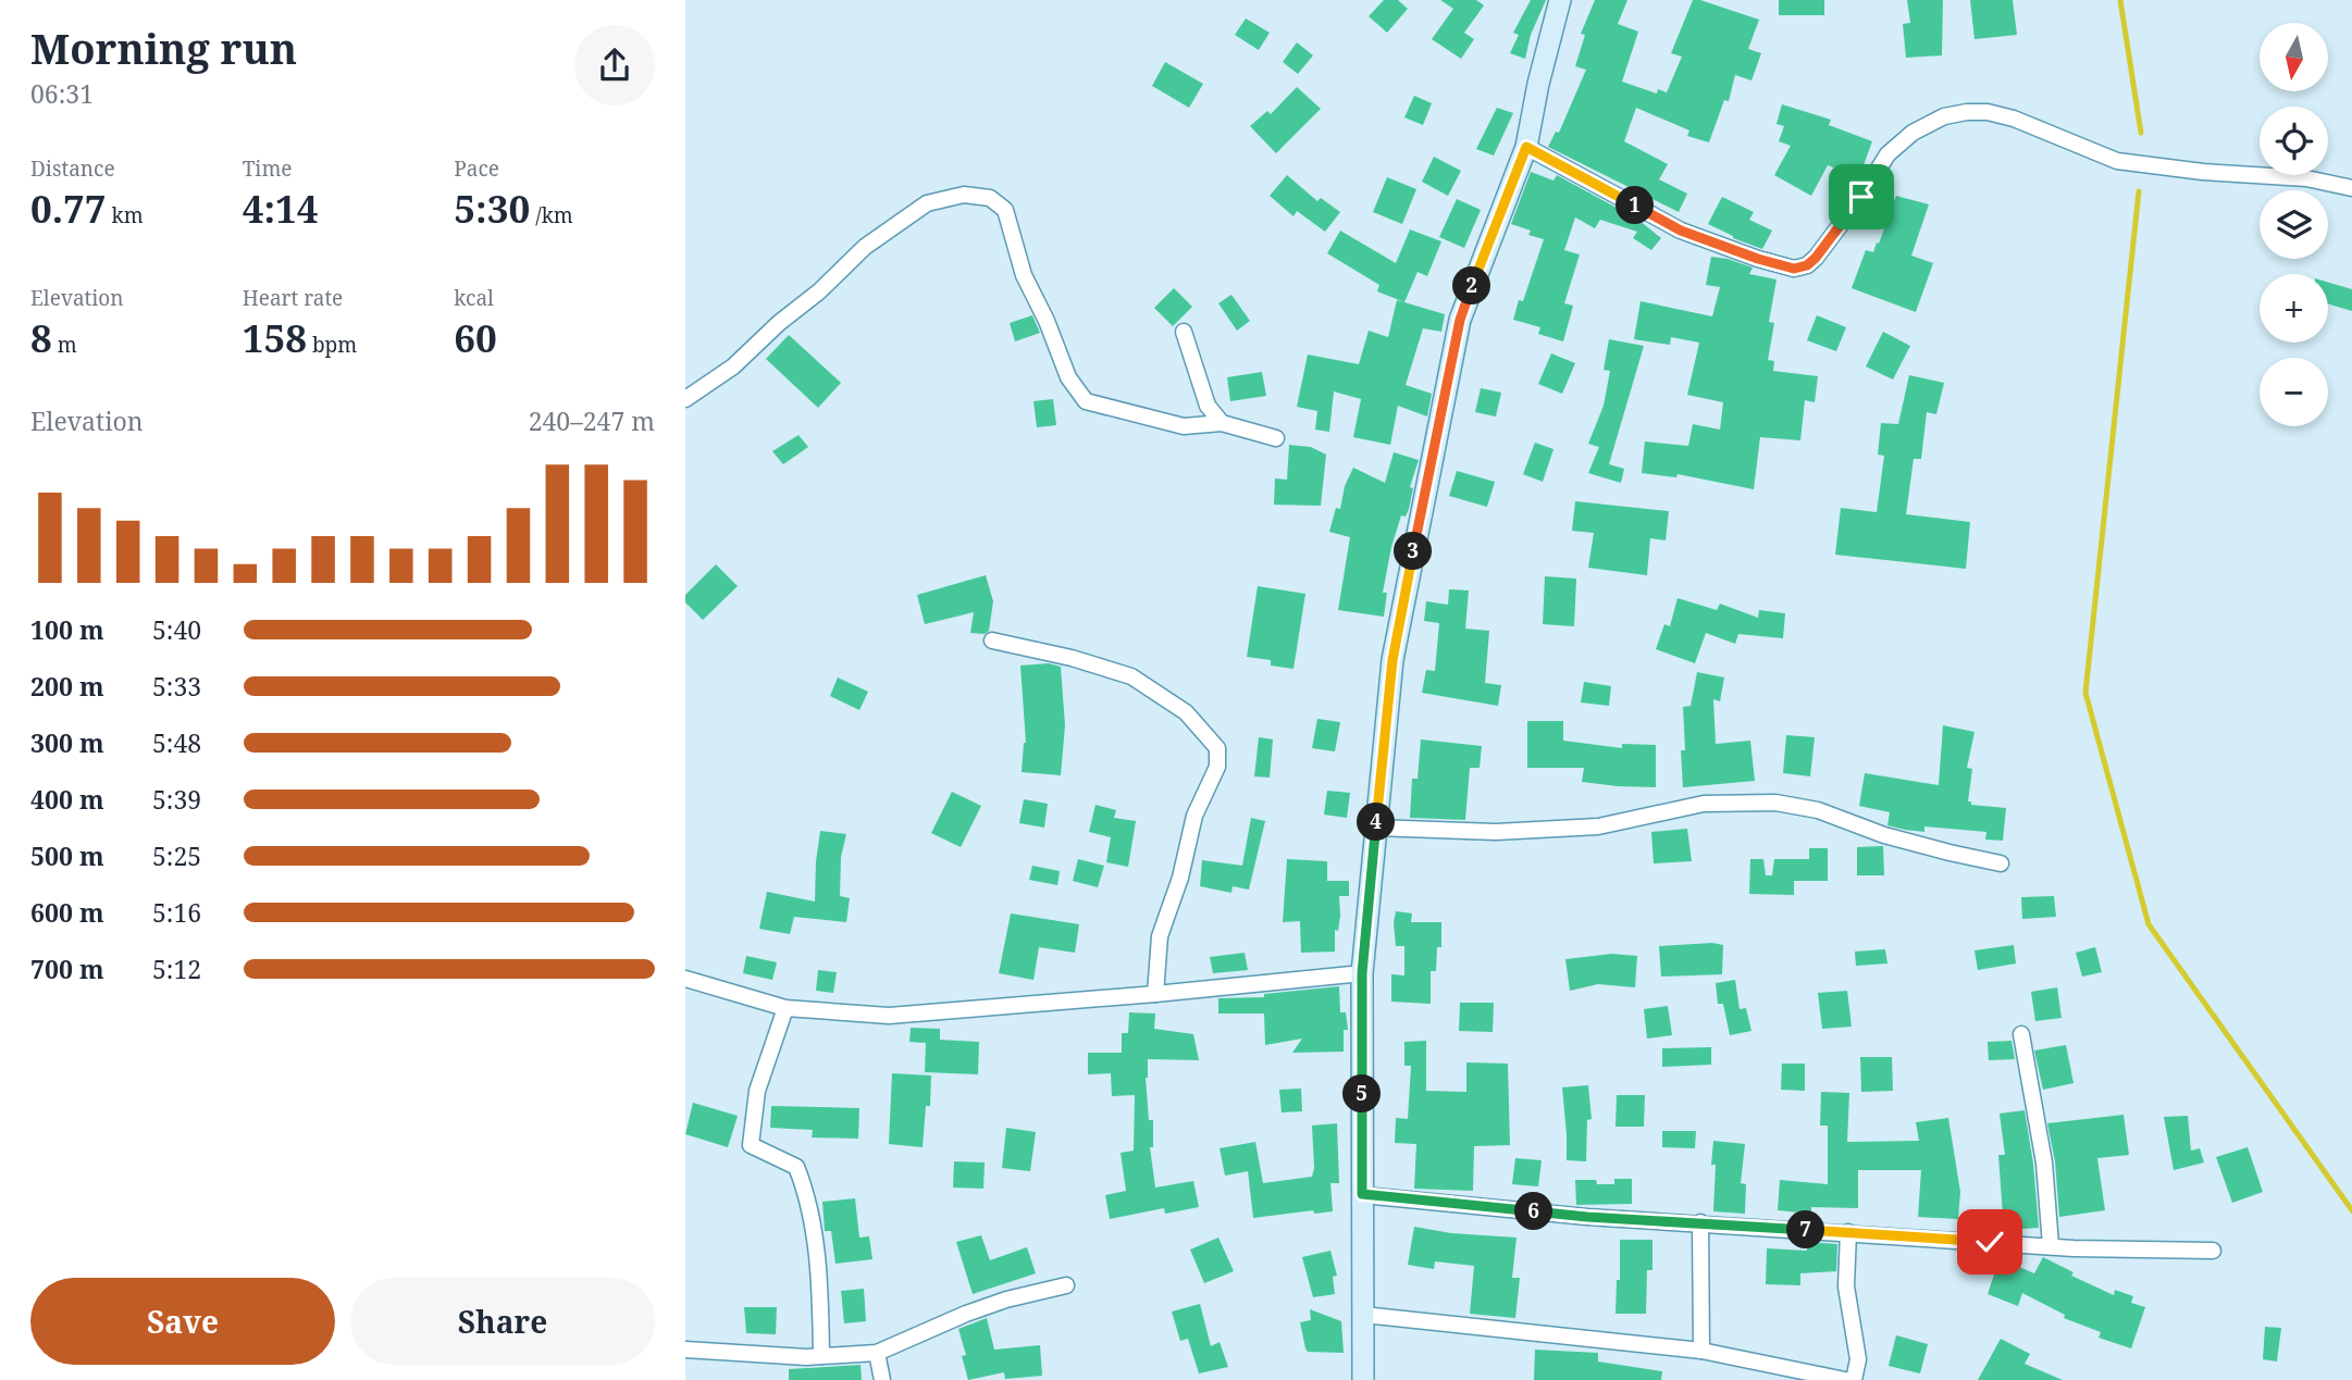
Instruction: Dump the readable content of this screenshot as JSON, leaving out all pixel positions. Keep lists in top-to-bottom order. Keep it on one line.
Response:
{"north":"bottom","page":{"heading":["Morning run","06:31"],"map_buttons":["+","−"],"stats":[["Distance","0.77 km"],["Time","4:14"],["Pace","5:30 /km"],["Elevation","8 m"],["Heart rate","158 bpm"],["kcal","60"]],"pins":["1","2","3","4","5","6","7"],"chart":["Elevation","240–247 m"],"list":[{"name":"100 m","note":"5:40"},{"name":"200 m","note":"5:33"},{"name":"300 m","note":"5:48"},{"name":"400 m","note":"5:39"},{"name":"500 m","note":"5:25"},{"name":"600 m","note":"5:16"},{"name":"700 m","note":"5:12"}],"buttons":["Save","Share"]}}
